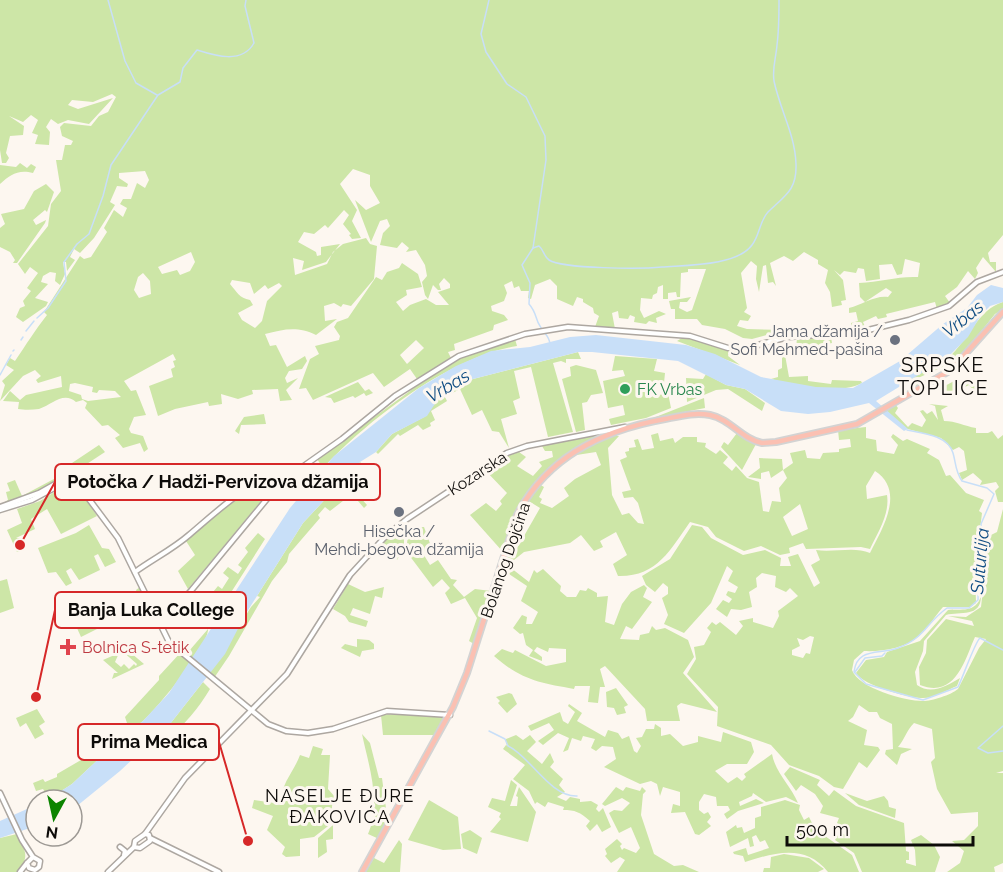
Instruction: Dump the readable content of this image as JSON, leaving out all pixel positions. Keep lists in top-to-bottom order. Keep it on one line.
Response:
{"streets":{"main road":["Kozarska","Bolanog Dojčina"]},"crossings":[["Kozarska","Bolanog Dojčina"]],"districts":["SRPSKE TOPLICE","NASELJE ĐURE ĐAKOVIĆA"],"water":["Vrbas","Suturlija"],"places":{"other":["Jama džamija / Sofi Mehmed-pašina","FK Vrbas","Hisečka / Mehdi-begova džamija","Potočka / Hadži-Pervizova džamija","Banja Luka College","Prima Medica"],"health":["Bolnica S-tetik"]},"scale_bar":"500 m","north":"bottom"}
